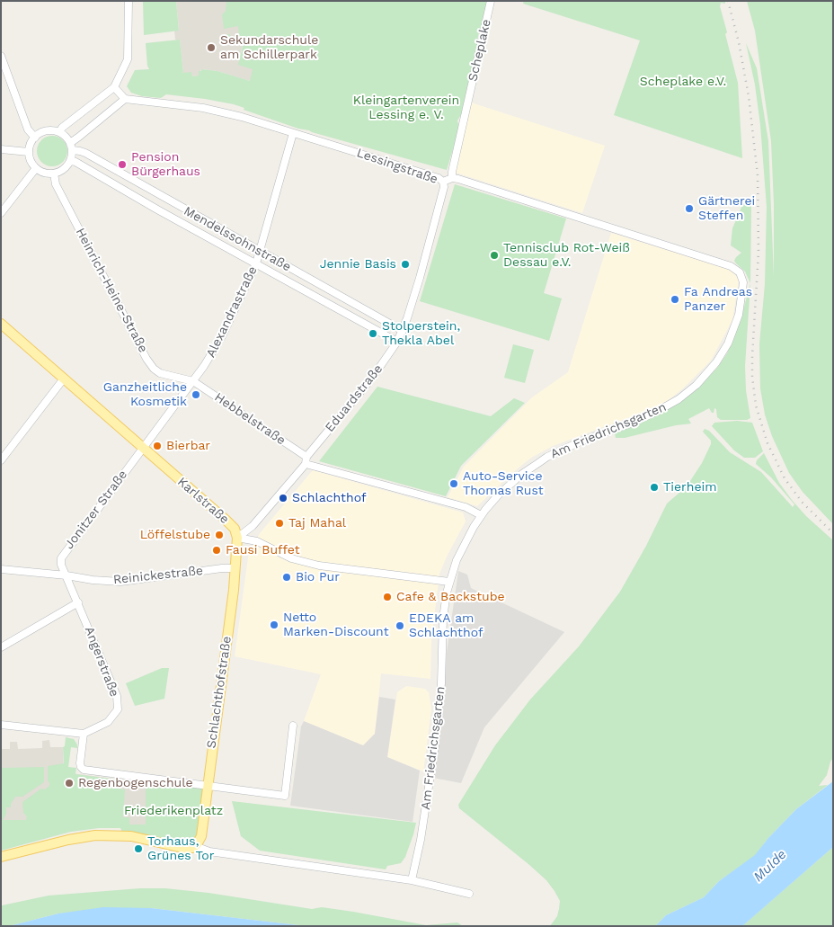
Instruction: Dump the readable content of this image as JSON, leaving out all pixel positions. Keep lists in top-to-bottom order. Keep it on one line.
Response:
{"streets":{"main road":["Karlstraße","Schlachthofstraße"],"street":["Scheplake","Lessingstraße","Mendelssohnstraße","Heinrich-Heine-Straße","Alexandrastraße","Eduardstraße","Hebbelstraße","Am Friedrichsgarten","Jonitzer Straße","Reinickestraße","Angerstraße"]},"crossings":[["Scheplake","Lessingstraße"],["Lessingstraße","Alexandrastraße"],["Lessingstraße","Eduardstraße"],["Lessingstraße","Am Friedrichsgarten"],["Mendelssohnstraße","Heinrich-Heine-Straße"],["Mendelssohnstraße","Alexandrastraße"],["Mendelssohnstraße","Eduardstraße"],["Heinrich-Heine-Straße","Alexandrastraße"],["Heinrich-Heine-Straße","Hebbelstraße"],["Alexandrastraße","Hebbelstraße"],["Alexandrastraße","Karlstraße"],["Alexandrastraße","Jonitzer Straße"],["Eduardstraße","Hebbelstraße"],["Eduardstraße","Karlstraße"],["Eduardstraße","Schlachthofstraße"],["Am Friedrichsgarten","Karlstraße"],["Karlstraße","Jonitzer Straße"],["Karlstraße","Schlachthofstraße"],["Jonitzer Straße","Reinickestraße"],["Jonitzer Straße","Angerstraße"],["Reinickestraße","Angerstraße"],["Reinickestraße","Schlachthofstraße"]],"water":["Mulde"],"parks":["Scheplake e.V.","Kleingartenverein Lessing e. V.","Friederikenplatz"],"places":["Sekundarschule am Schillerpark","Pension Bürgerhaus","Gärtnerei Steffen","Tennisclub Rot-Weiß Dessau e.V.","Jennie Basis","Fa Andreas Panzer","Stolperstein, Thekla Abel","Ganzheitliche Kosmetik","Bierbar","Auto-Service Thomas Rust","Tierheim","Schlachthof","Taj Mahal","Löffelstube","Fausi Buffet","Bio Pur","Cafe & Backstube","Netto Marken-Discount","EDEKA am Schlachthof","Regenbogenschule","Torhaus, Grünes Tor"]}
